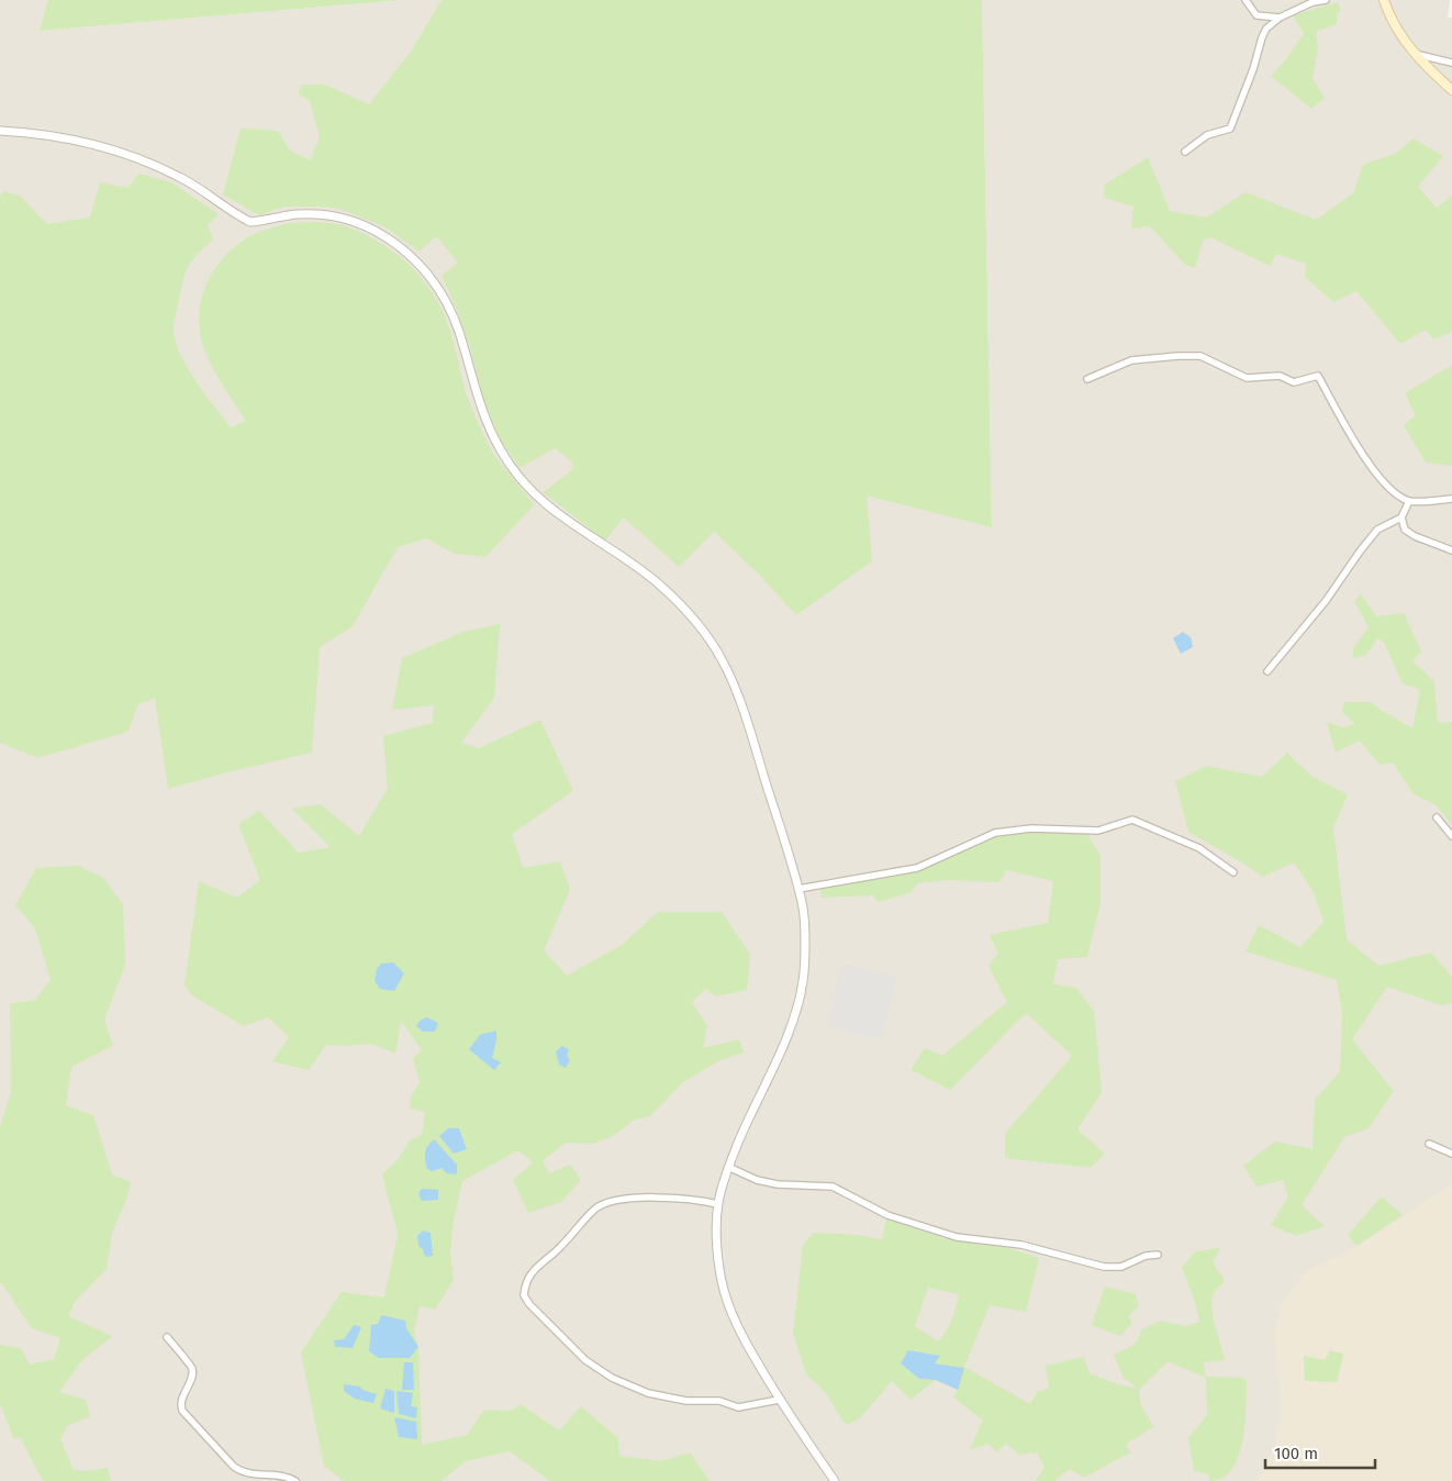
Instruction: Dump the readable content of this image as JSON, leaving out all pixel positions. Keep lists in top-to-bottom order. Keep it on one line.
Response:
{"scale_bar":"100 m"}
